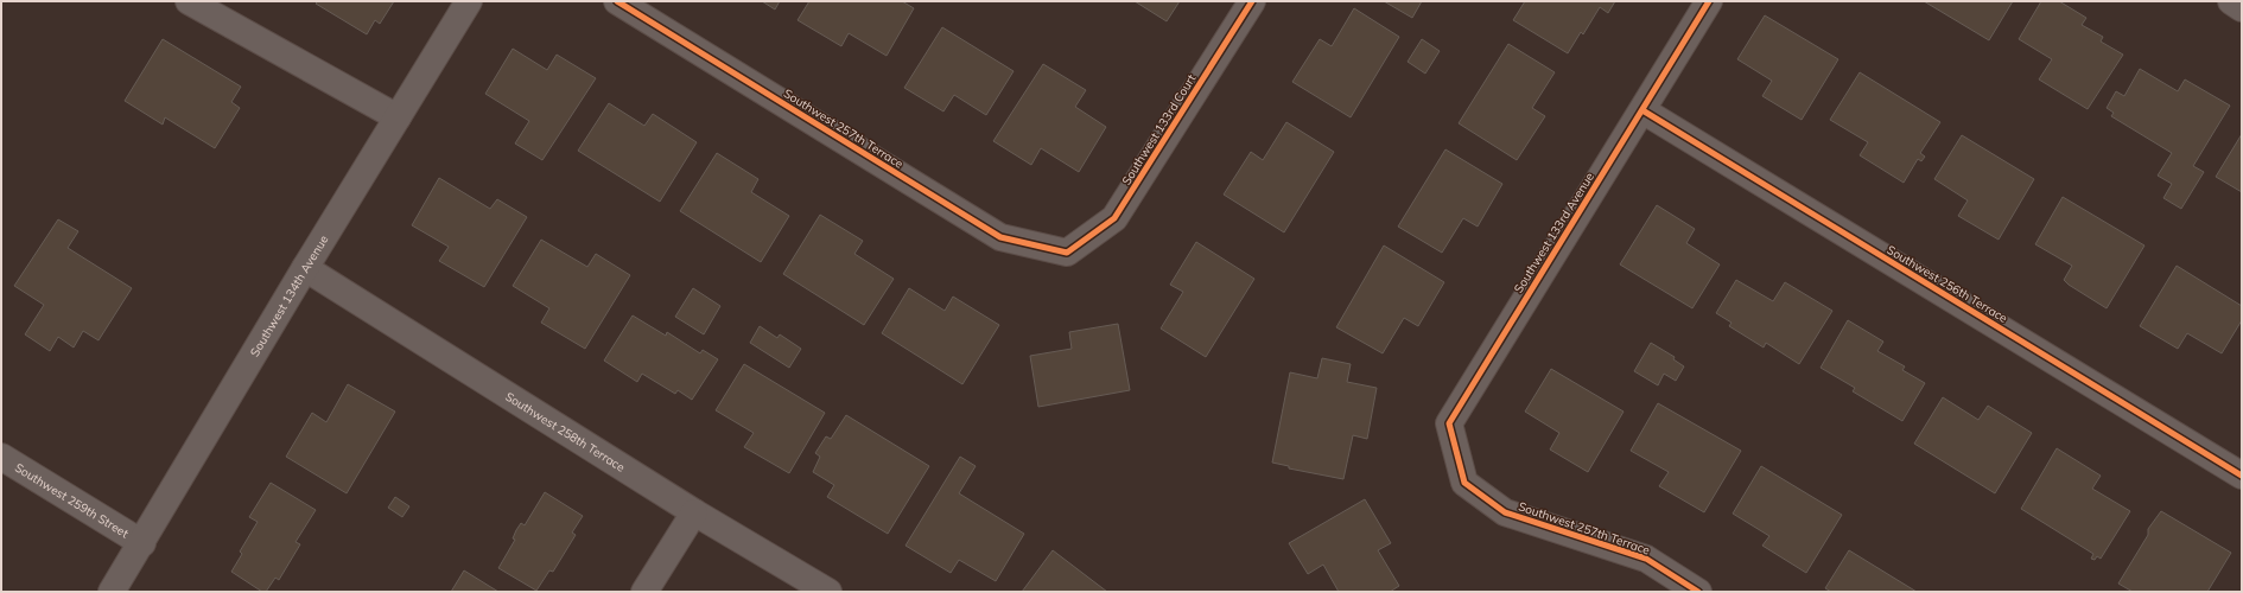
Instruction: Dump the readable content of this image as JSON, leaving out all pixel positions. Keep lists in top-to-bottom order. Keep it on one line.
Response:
{"streets":{"street":["Southwest 257th Terrace","Southwest 133rd Court","Southwest 133rd Avenue","Southwest 256th Terrace","Southwest 134th Avenue","Southwest 258th Terrace","Southwest 259th Street"]},"crossings":[["Southwest 257th Terrace","Southwest 133rd Court"],["Southwest 257th Terrace","Southwest 133rd Avenue"],["Southwest 133rd Avenue","Southwest 256th Terrace"],["Southwest 134th Avenue","Southwest 258th Terrace"],["Southwest 134th Avenue","Southwest 259th Street"]]}
